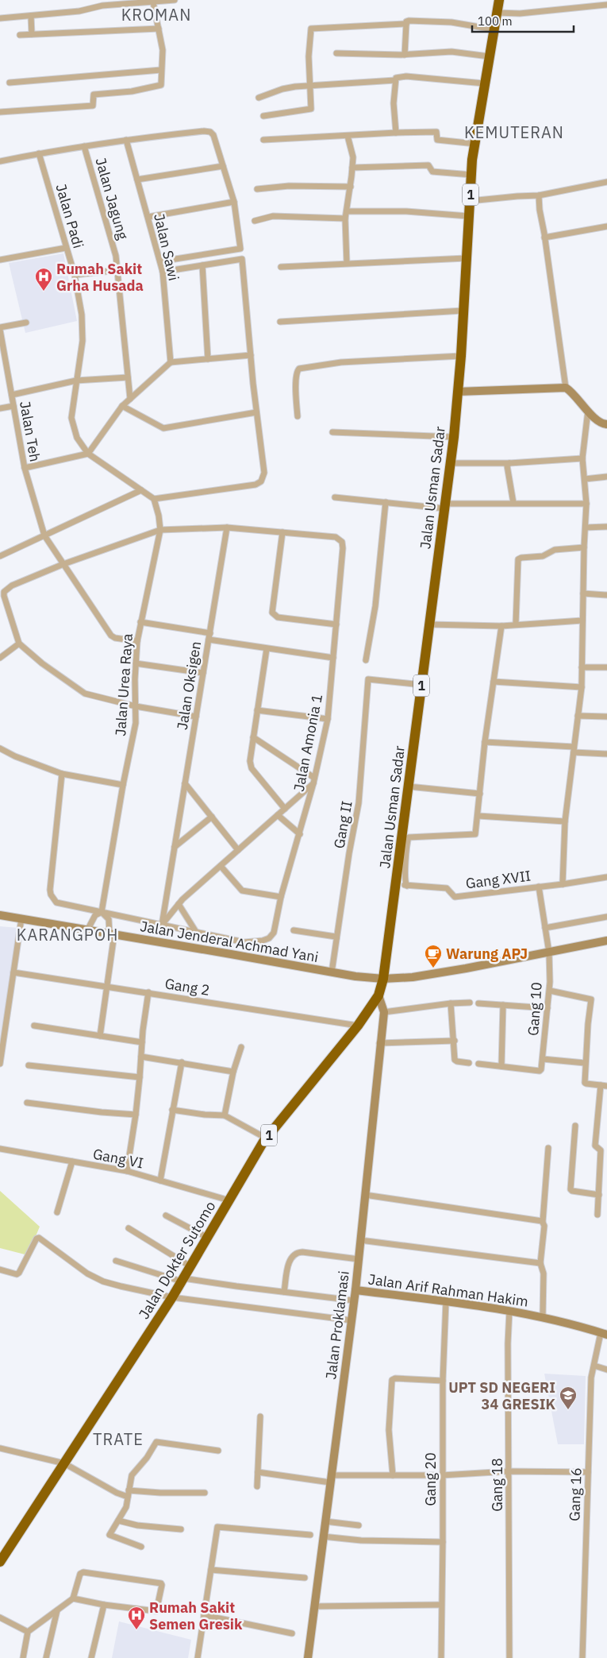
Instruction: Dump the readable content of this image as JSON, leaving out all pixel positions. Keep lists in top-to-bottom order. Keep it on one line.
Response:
{"streets":{"highway":["1","Jalan Usman Sadar","Jalan Dokter Sutomo"],"main road":["Jalan Jenderal Achmad Yani","Jalan Arif Rahman Hakim","Jalan Proklamasi"],"street":["Jalan Jagung","Jalan Padi","Jalan Sawi","Jalan Teh","Jalan Urea Raya","Jalan Oksigen","Jalan Amonia 1","Gang II","Gang XVII","Gang 2","Gang 10","Gang VI","Gang 20","Gang 18","Gang 16"]},"crossings":[["Jalan Teh","Jalan Urea Raya"],["Jalan Usman Sadar","Gang II"],["Jalan Usman Sadar","Gang XVII"],["Jalan Usman Sadar","Jalan Jenderal Achmad Yani"],["Jalan Usman Sadar","Jalan Dokter Sutomo"],["Gang II","Jalan Jenderal Achmad Yani"],["Gang XVII","Gang 10"],["Jalan Jenderal Achmad Yani","Gang 10"],["Jalan Jenderal Achmad Yani","Jalan Dokter Sutomo"],["Gang 2","Jalan Dokter Sutomo"],["Gang VI","Jalan Dokter Sutomo"],["Jalan Dokter Sutomo","Jalan Proklamasi"],["Jalan Arif Rahman Hakim","Jalan Proklamasi"],["Jalan Arif Rahman Hakim","Gang 20"],["Jalan Arif Rahman Hakim","Gang 18"],["Jalan Arif Rahman Hakim","Gang 16"]],"districts":["KROMAN","KEMUTERAN","KARANGPOH","TRATE"],"places":{"hospital":["Rumah Sakit Grha Husada","Rumah Sakit Semen Gresik"],"cafe":["Warung APJ"],"school or university":["UPT SD NEGERI 34 GRESIK"]},"scale_bar":"100 m"}
